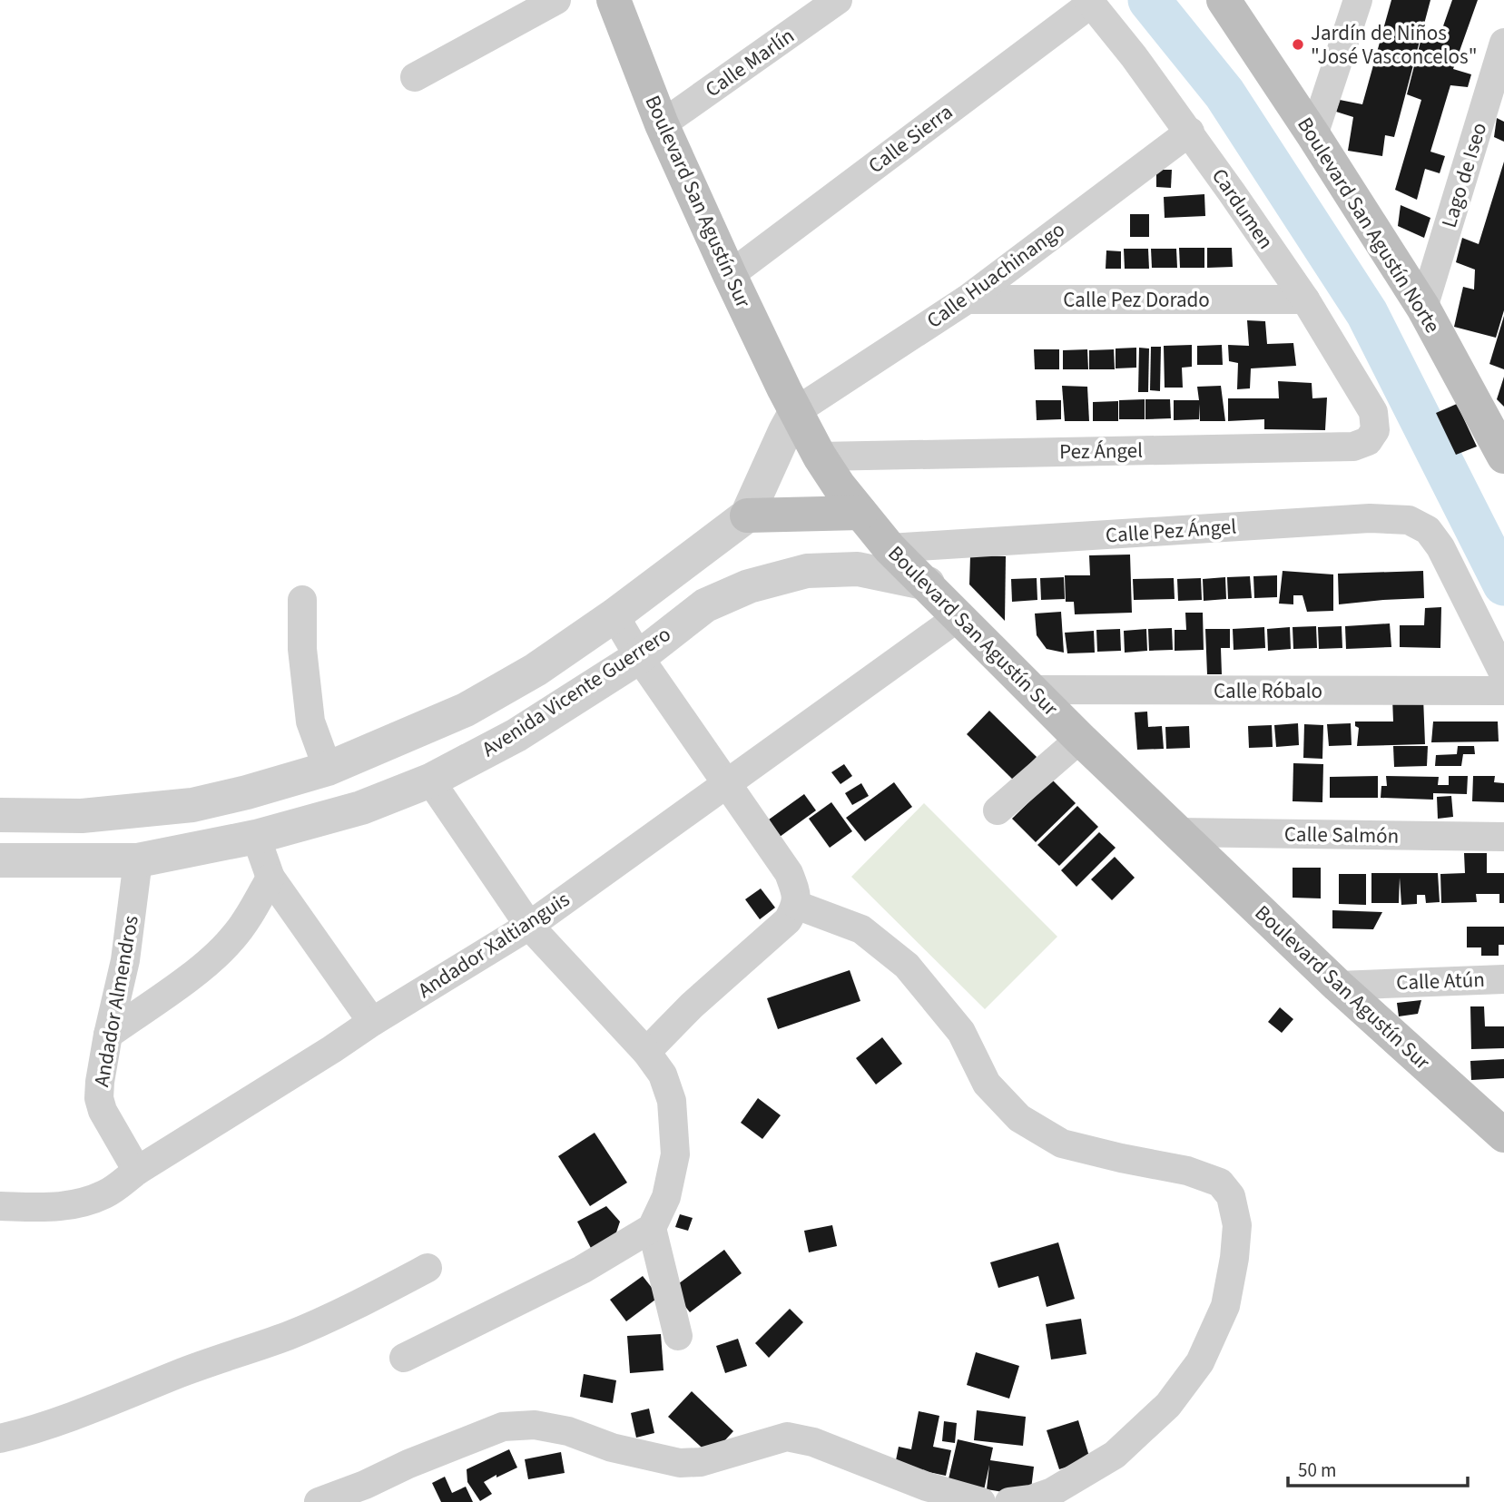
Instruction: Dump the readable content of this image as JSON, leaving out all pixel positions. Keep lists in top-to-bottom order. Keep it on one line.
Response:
{"streets":{"main road":["Boulevard San Agustín Sur","Boulevard San Agustín Norte"],"street":["Calle Marlín","Calle Sierra","Lago de Iseo","Cardumen","Calle Huachinango","Calle Pez Dorado","Pez Ángel","Calle Pez Ángel","Calle Róbalo","Avenida Vicente Guerrero","Calle Salmón","Andador Xaltianguis","Calle Atún","Andador Almendros"]},"crossings":[["Calle Marlín","Boulevard San Agustín Sur"],["Calle Sierra","Boulevard San Agustín Sur"],["Calle Sierra","Cardumen"],["Lago de Iseo","Boulevard San Agustín Norte"],["Boulevard San Agustín Sur","Calle Huachinango"],["Boulevard San Agustín Sur","Pez Ángel"],["Boulevard San Agustín Sur","Calle Pez Ángel"],["Boulevard San Agustín Sur","Calle Róbalo"],["Boulevard San Agustín Sur","Avenida Vicente Guerrero"],["Boulevard San Agustín Sur","Calle Salmón"],["Boulevard San Agustín Sur","Andador Xaltianguis"],["Boulevard San Agustín Sur","Calle Atún"],["Cardumen","Calle Huachinango"],["Cardumen","Calle Pez Dorado"],["Cardumen","Pez Ángel"],["Calle Huachinango","Calle Pez Dorado"],["Calle Huachinango","Avenida Vicente Guerrero"],["Avenida Vicente Guerrero","Andador Almendros"],["Andador Xaltianguis","Andador Almendros"]],"places":["Jardín de Niños \"José Vasconcelos\""],"scale_bar":"50 m"}
